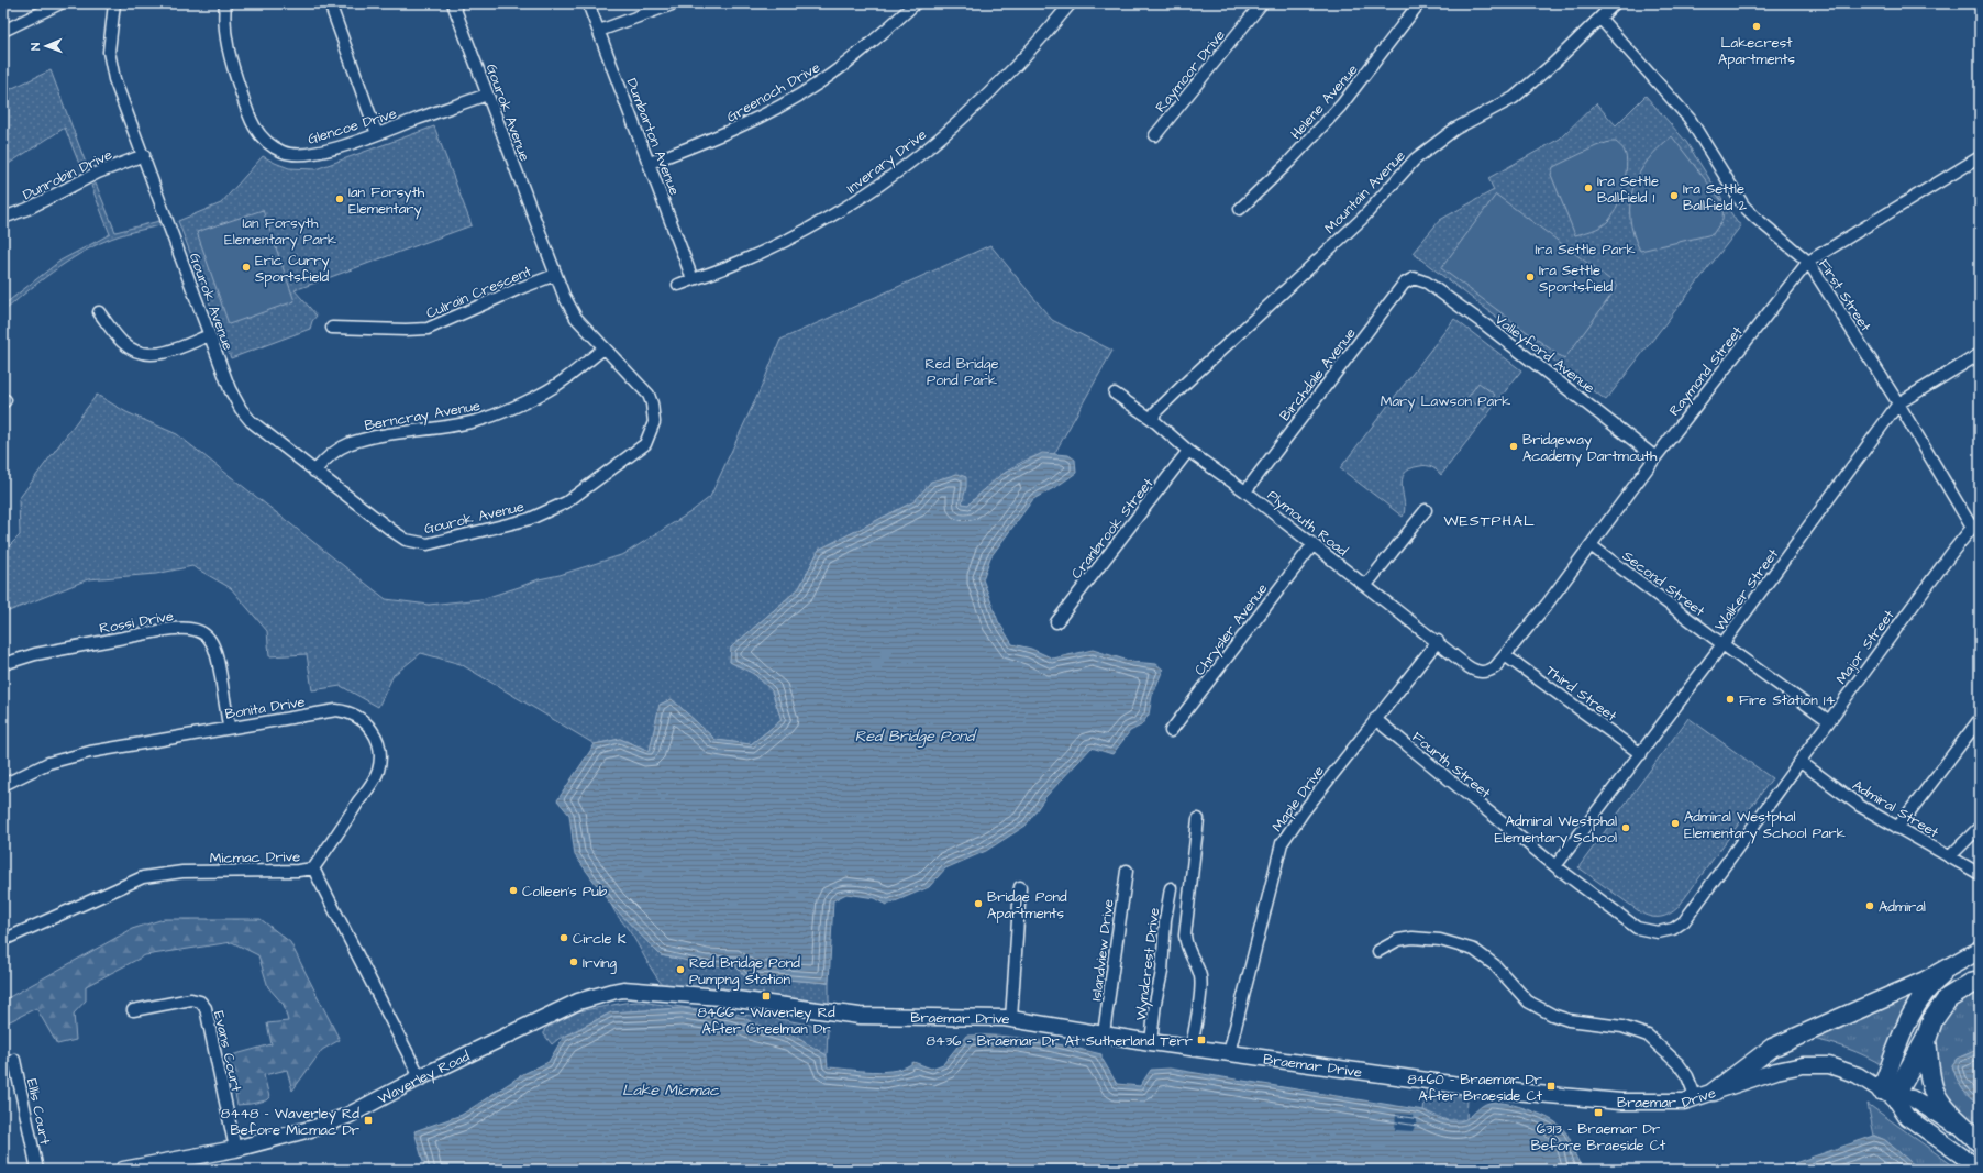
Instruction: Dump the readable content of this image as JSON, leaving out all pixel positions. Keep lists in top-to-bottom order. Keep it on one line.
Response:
{"streets":{"main road":["Braemar Drive","Waverley Road"],"street":["Raymoor Drive","Greenoch Drive","Helene Avenue","Gourok Avenue","Glencoe Drive","Dumbarton Avenue","Inverary Drive","Dunrobin Drive","Mountain Avenue","Culrain Crescent","First Street","Valleyford Avenue","Raymond Street","Birchdale Avenue","Berncray Avenue","Plymouth Road","Cranbrook Street","Second Street","Walker Street","Rossi Drive","Chrysler Avenue","Major Street","Third Street","Bonita Drive","Fourth Street","Maple Drive","Admiral Street","Micmac Drive","Islandview Drive","Wyndcrest Drive","Evans Court","Ellis Court"]},"crossings":[["Greenoch Drive","Dumbarton Avenue"],["Gourok Avenue","Glencoe Drive"],["Gourok Avenue","Dunrobin Drive"],["Gourok Avenue","Culrain Crescent"],["Gourok Avenue","Berncray Avenue"],["Dumbarton Avenue","Inverary Drive"],["Mountain Avenue","First Street"],["Mountain Avenue","Plymouth Road"],["First Street","Raymond Street"],["First Street","Walker Street"],["First Street","Major Street"],["Valleyford Avenue","Raymond Street"],["Valleyford Avenue","Birchdale Avenue"],["Raymond Street","Plymouth Road"],["Raymond Street","Second Street"],["Raymond Street","Third Street"],["Birchdale Avenue","Plymouth Road"],["Plymouth Road","Cranbrook Street"],["Plymouth Road","Chrysler Avenue"],["Plymouth Road","Maple Drive"],["Second Street","Walker Street"],["Second Street","Major Street"],["Walker Street","Third Street"],["Walker Street","Fourth Street"],["Rossi Drive","Bonita Drive"],["Major Street","Fourth Street"],["Major Street","Admiral Street"],["Bonita Drive","Micmac Drive"],["Fourth Street","Maple Drive"],["Maple Drive","Braemar Drive"],["Micmac Drive","Waverley Road"],["Islandview Drive","Braemar Drive"],["Wyndcrest Drive","Braemar Drive"],["Braemar Drive","Waverley Road"],["Evans Court","Waverley Road"]],"districts":["WESTPHAL"],"water":["Red Bridge Pond","Lake Micmac"],"parks":["Ian Forsyth Elementary Park","Ira Settle Park","Red Bridge Pond Park","Mary Lawson Park"],"places":{"other":["Lakecrest Apartments","Ira Settle Ballfield 1","Ira Settle Ballfield 2","Ian Forsyth Elementary","Eric Curry Sportsfield","Ira Settle Sportsfield","Bridgeway Academy Dartmouth","Fire Station 14","Admiral Westphal Elementary School Park","Admiral Westphal Elementary School","Colleen's Pub","Bridge Pond Apartments","Admiral","Circle K","Irving","Red Bridge Pond Pumpng Station"],"transit":["8466 - Waverley Rd After Creelman Dr","8436 - Braemar Dr At Sutherland Terr","8460 - Braemar Dr After Braeside Ct","6313 - Braemar Dr Before Braeside Ct","8448 - Waverley Rd Before Micmac Dr"]},"north":"left"}
